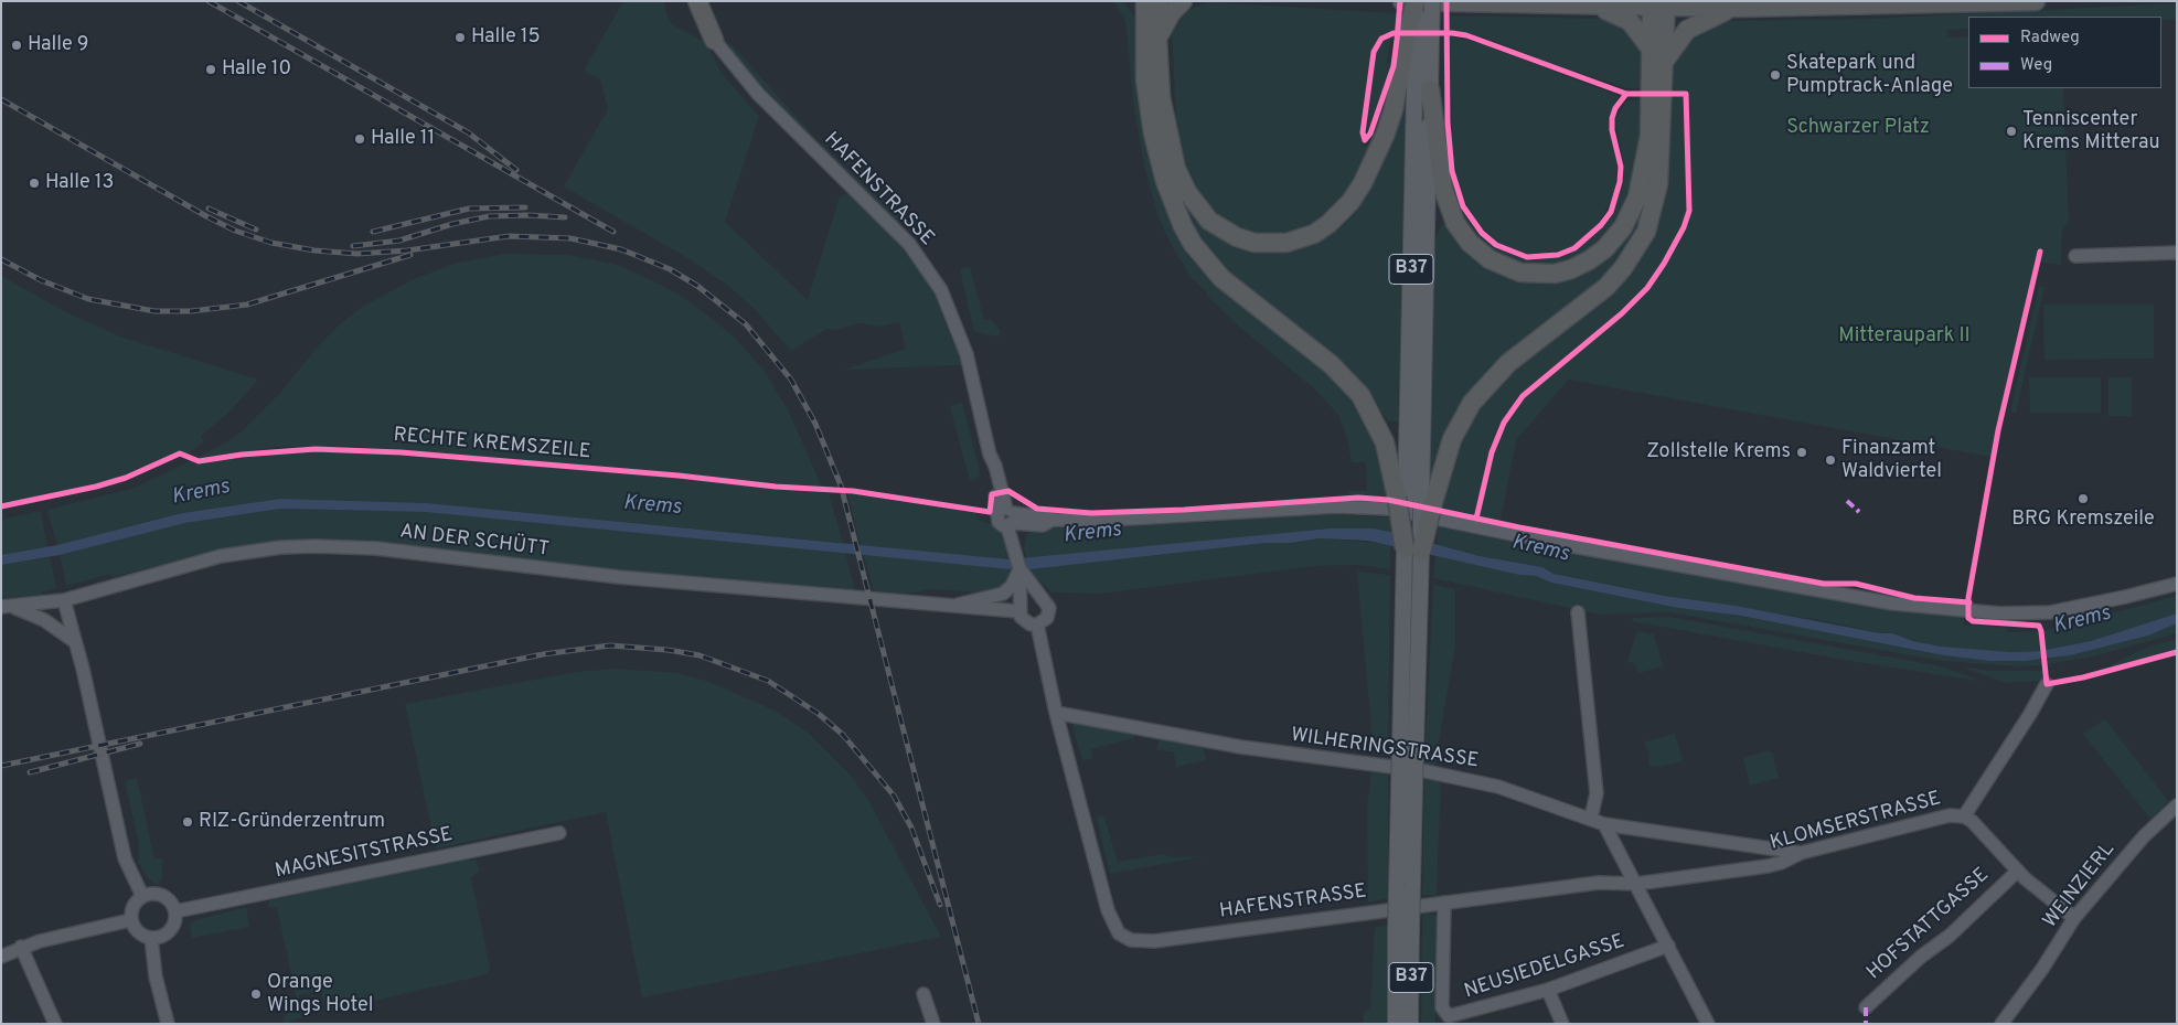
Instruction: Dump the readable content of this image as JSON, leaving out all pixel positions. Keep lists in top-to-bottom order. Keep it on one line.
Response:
{"streets":{"main road":["B37"],"street":["HAFENSTRASSE","AN DER SCHÜTT","WILHERINGSTRASSE","KLOMSERSTRASSE","MAGNESITSTRASSE","WEINZIERL","HOFSTATTGASSE","NEUSIEDELGASSE"],"cycle path":["RECHTE KREMSZEILE"]},"crossings":[["HAFENSTRASSE","AN DER SCHÜTT"],["HAFENSTRASSE","WILHERINGSTRASSE"],["HAFENSTRASSE","KLOMSERSTRASSE"],["HAFENSTRASSE","NEUSIEDELGASSE"],["WILHERINGSTRASSE","KLOMSERSTRASSE"]],"water":["Krems"],"parks":["Schwarzer Platz","Mitteraupark II"],"places":["Halle 15","Halle 9","Halle 10","Skatepark und Pumptrack-Anlage","Tenniscenter Krems Mitterau","Halle 11","Halle 13","Zollstelle Krems","Finanzamt Waldviertel","BRG Kremszeile","RIZ-Gründerzentrum","Orange Wings Hotel"],"legend":["Radweg","Weg"]}
